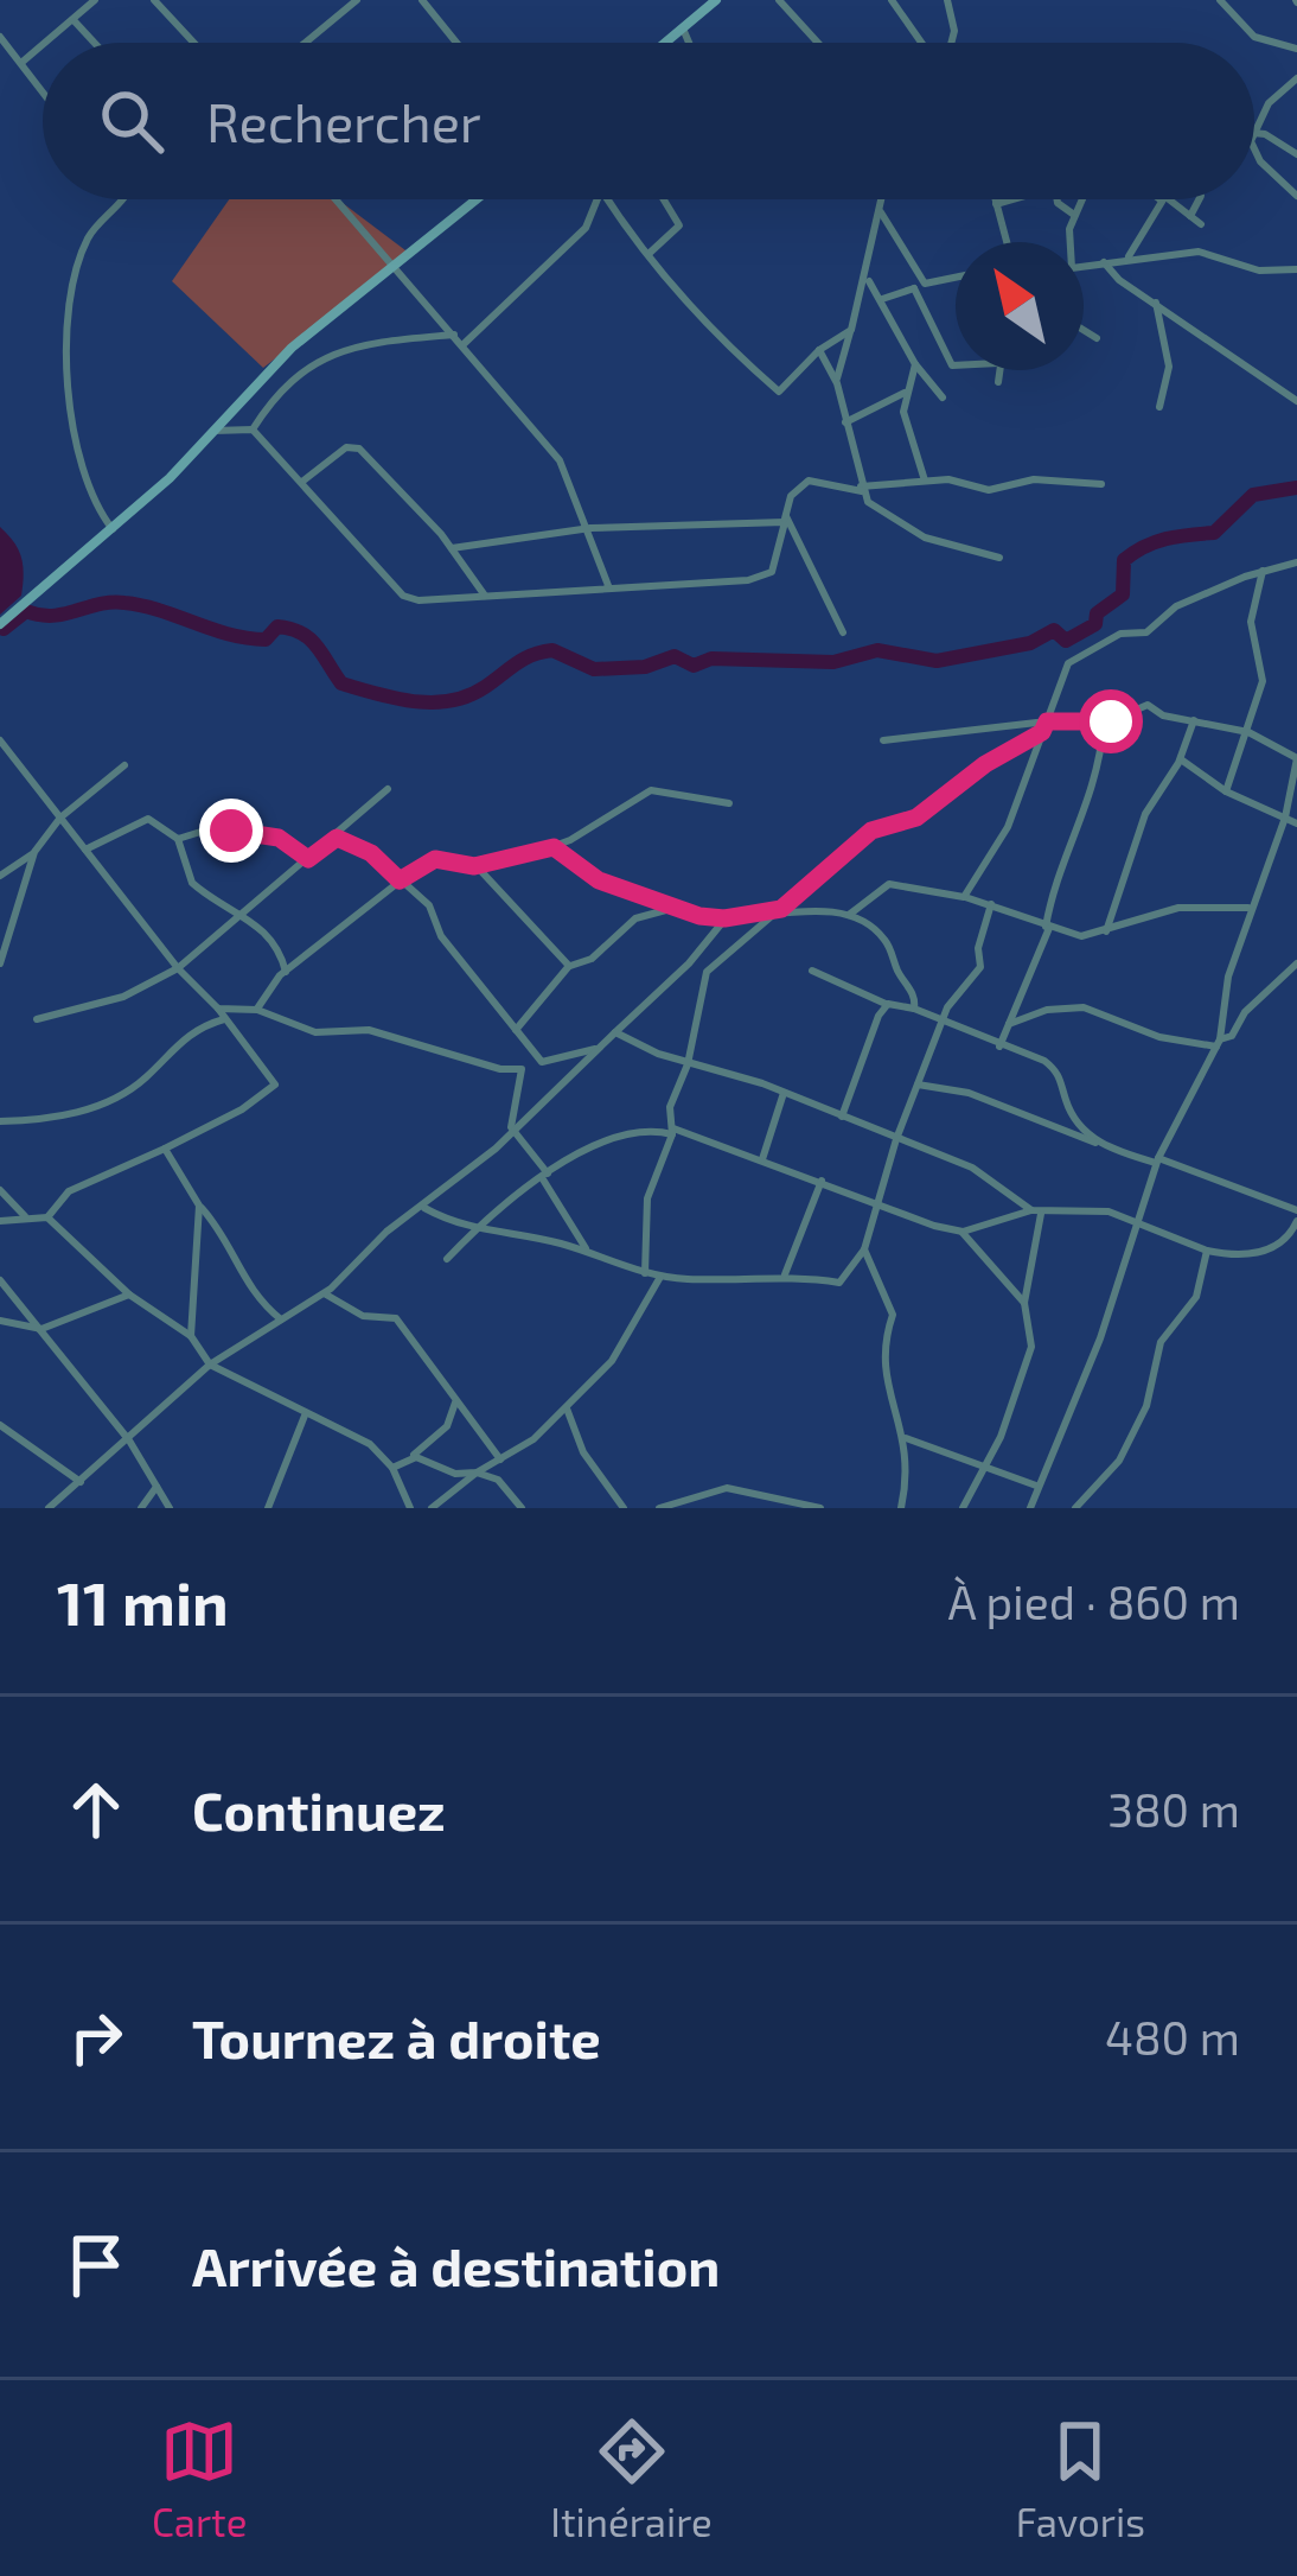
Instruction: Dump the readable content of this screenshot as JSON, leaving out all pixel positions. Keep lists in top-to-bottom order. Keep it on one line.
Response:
{"north":"top left","page":{"search":"Rechercher","heading":["11 min","À pied · 860 m"],"list":[["Continuez","380 m"],["Tournez à droite","480 m"],"Arrivée à destination"],"nav":["Carte","Itinéraire","Favoris"]}}
